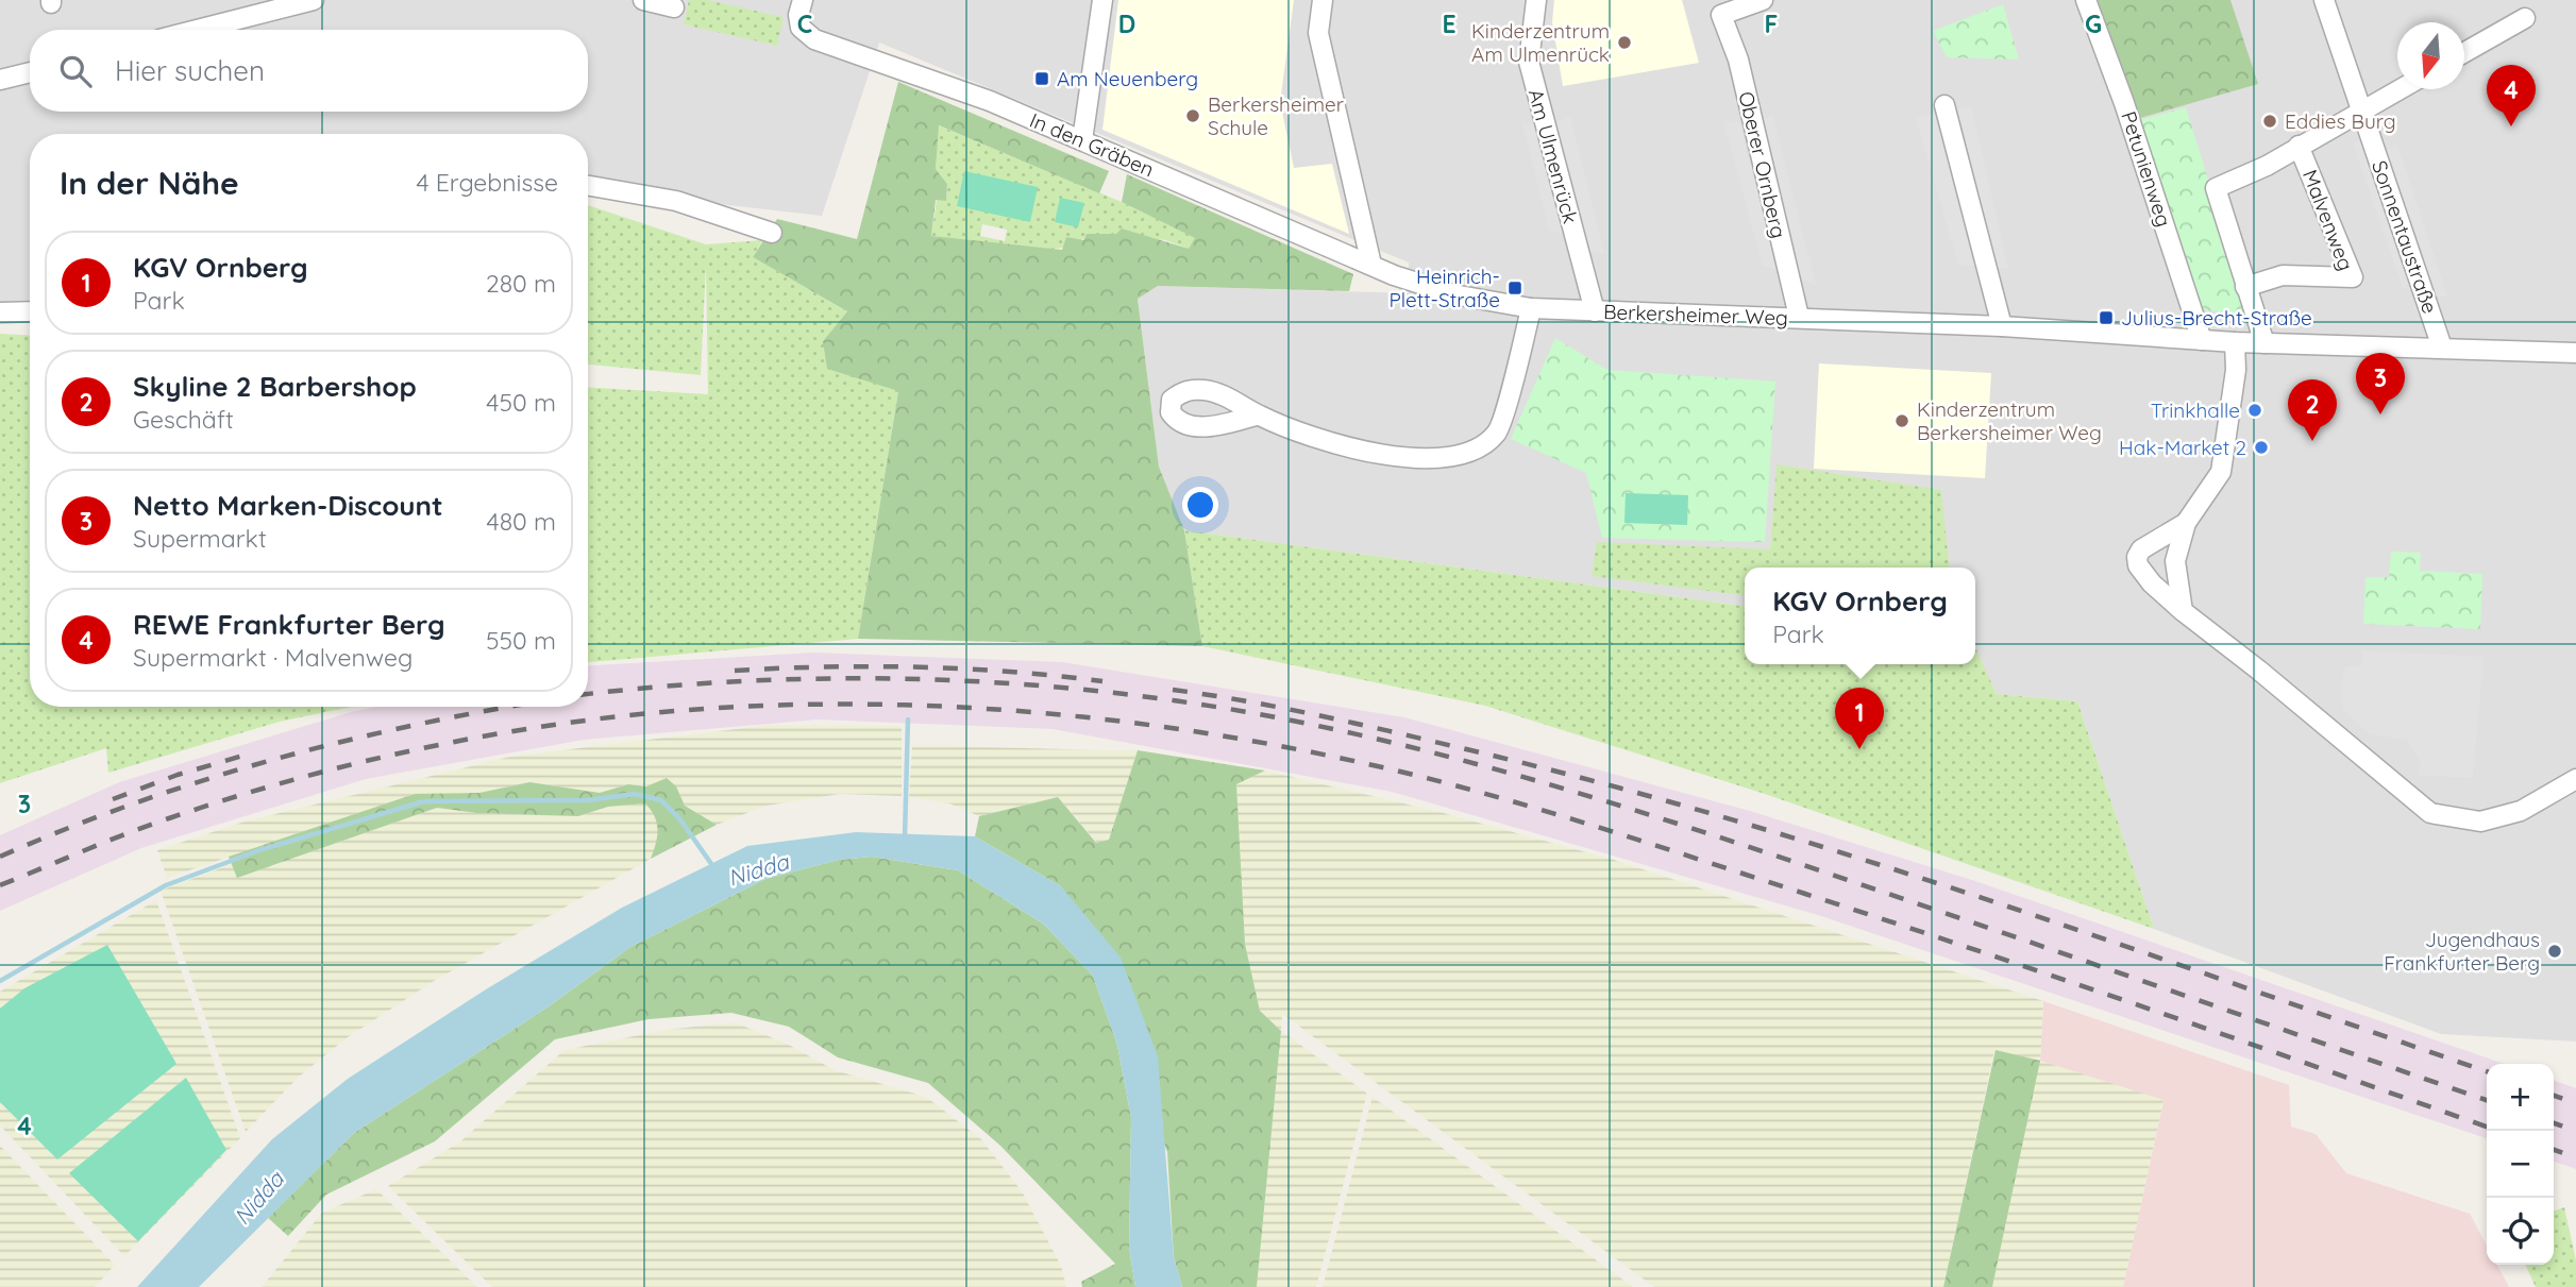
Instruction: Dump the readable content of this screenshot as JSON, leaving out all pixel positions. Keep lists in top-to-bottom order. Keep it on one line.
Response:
{"streets":{"street":["In den Gräben","Am Ulmenrück","Oberer Ornberg","Petunienweg","Malvenweg","Sonnentaustraße","Berkersheimer Weg"]},"crossings":[["In den Gräben","Berkersheimer Weg"],["Am Ulmenrück","Berkersheimer Weg"],["Oberer Ornberg","Berkersheimer Weg"],["Petunienweg","Berkersheimer Weg"],["Malvenweg","Sonnentaustraße"],["Malvenweg","Berkersheimer Weg"],["Sonnentaustraße","Berkersheimer Weg"]],"water":["Nidda"],"places":{"other":["Kinderzentrum Am Ulmenrück","Berkersheimer Schule","Eddies Burg","Trinkhalle","Kinderzentrum Berkersheimer Weg","Hak-Market 2","Jugendhaus Frankfurter Berg"],"transit":["Am Neuenberg","Heinrich- Plett-Straße","Julius-Brecht-Straße"]},"north":"bottom","page":{"search":"Hier suchen","pins":["4","3","2","1"],"heading":["In der Nähe","4 Ergebnisse"],"list":[{"mark":"1","name":"KGV Ornberg","note":"Park","value":"280 m"},{"mark":"2","name":"Skyline 2 Barbershop","note":"Geschäft","value":"450 m"},{"mark":"3","name":"Netto Marken-Discount","note":"Supermarkt","value":"480 m"},{"mark":"4","name":"REWE Frankfurter Berg","note":"Supermarkt · Malvenweg","value":"550 m"}],"popup":["KGV Ornberg","Park"],"map_buttons":["+","−"]},"grid":{"columns":["C","D","E","F","G"],"rows":["3","4"]}}
